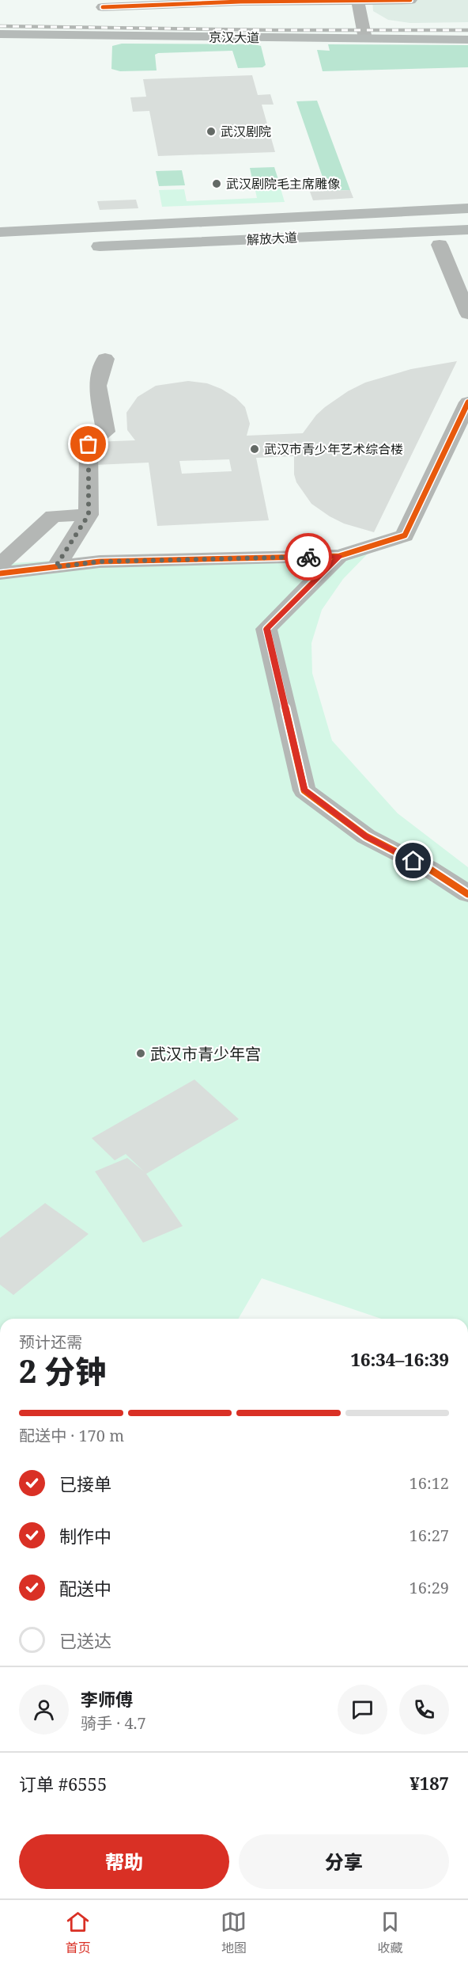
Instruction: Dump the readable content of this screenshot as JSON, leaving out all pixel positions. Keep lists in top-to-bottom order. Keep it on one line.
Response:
{"streets":{"main road":["京汉大道","解放大道"]},"places":["武汉剧院","武汉剧院毛主席雕像","武汉市青少年艺术综合楼","武汉市青少年宫"],"page":{"heading":["2 分钟","预计还需","16:34–16:39"],"panel":["李师傅","骑手 · 4.7","订单 #6555","¥187"],"bar":"配送中 · 170 m","list":[["已接单","16:12"],["制作中","16:27"],["配送中","16:29"],"已送达"],"buttons":["帮助","分享"],"tabs":["首页","地图","收藏"]}}
